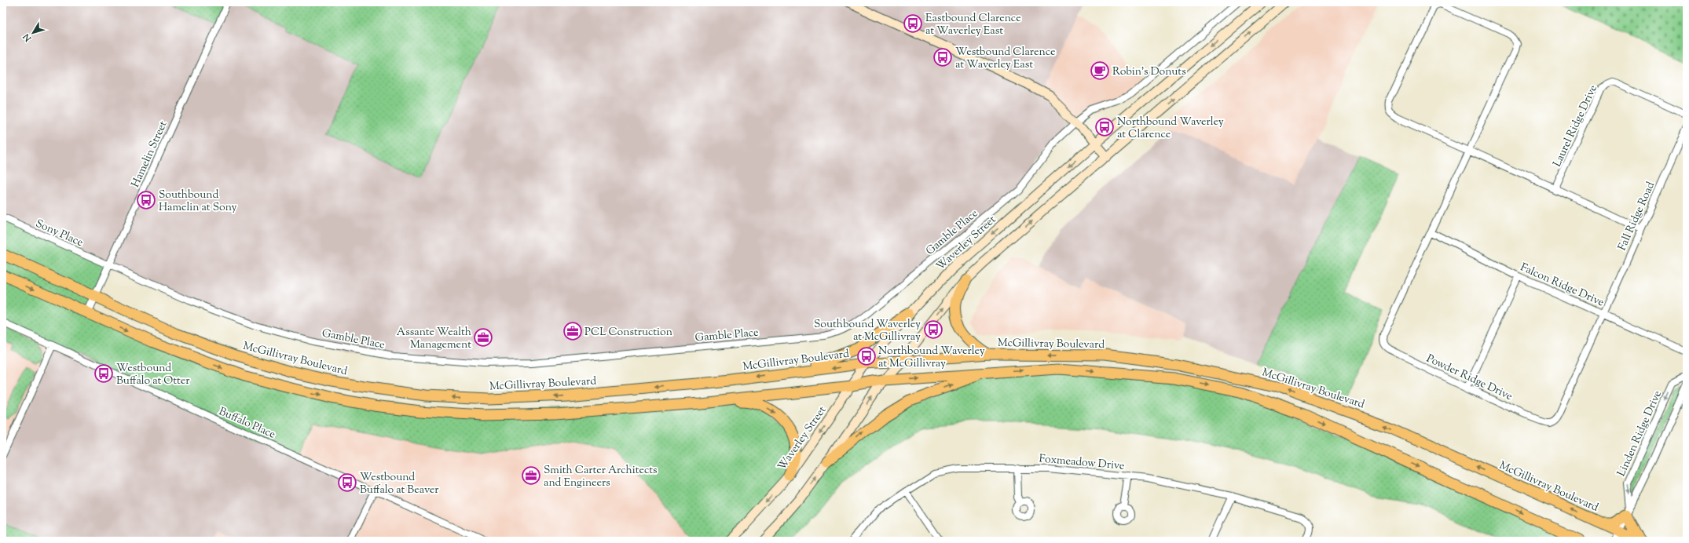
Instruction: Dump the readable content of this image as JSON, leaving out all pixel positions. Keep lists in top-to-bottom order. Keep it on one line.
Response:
{"streets":{"main road":["Waverley Street","McGillivray Boulevard"],"street":["Laurel Ridge Drive","Hamelin Street","Fall Ridge Road","Gamble Place","Sony Place","Falcon Ridge Drive","Powder Ridge Drive","Buffalo Place","Linden Ridge Drive","Foxmeadow Drive"]},"crossings":[["Hamelin Street","Gamble Place"],["Hamelin Street","Sony Place"],["Hamelin Street","McGillivray Boulevard"],["Fall Ridge Road","Falcon Ridge Drive"],["Fall Ridge Road","Powder Ridge Drive"],["Gamble Place","Sony Place"],["Waverley Street","McGillivray Boulevard"],["Falcon Ridge Drive","Powder Ridge Drive"],["McGillivray Boulevard","Linden Ridge Drive"]],"places":{"bus stop":["Eastbound Clarence at Waverley East","Westbound Clarence at Waverley East","Northbound Waverley at Clarence","Southbound Hamelin at Sony","Southbound Waverley at McGillivray","Northbound Waverley at McGillivray","Westbound Buffalo at Otter","Westbound Buffalo at Beaver"],"cafe":["Robin's Donuts"],"office":["PCL Construction","Assante Wealth Management","Smith Carter Architects and Engineers"]},"north":"bottom left"}
